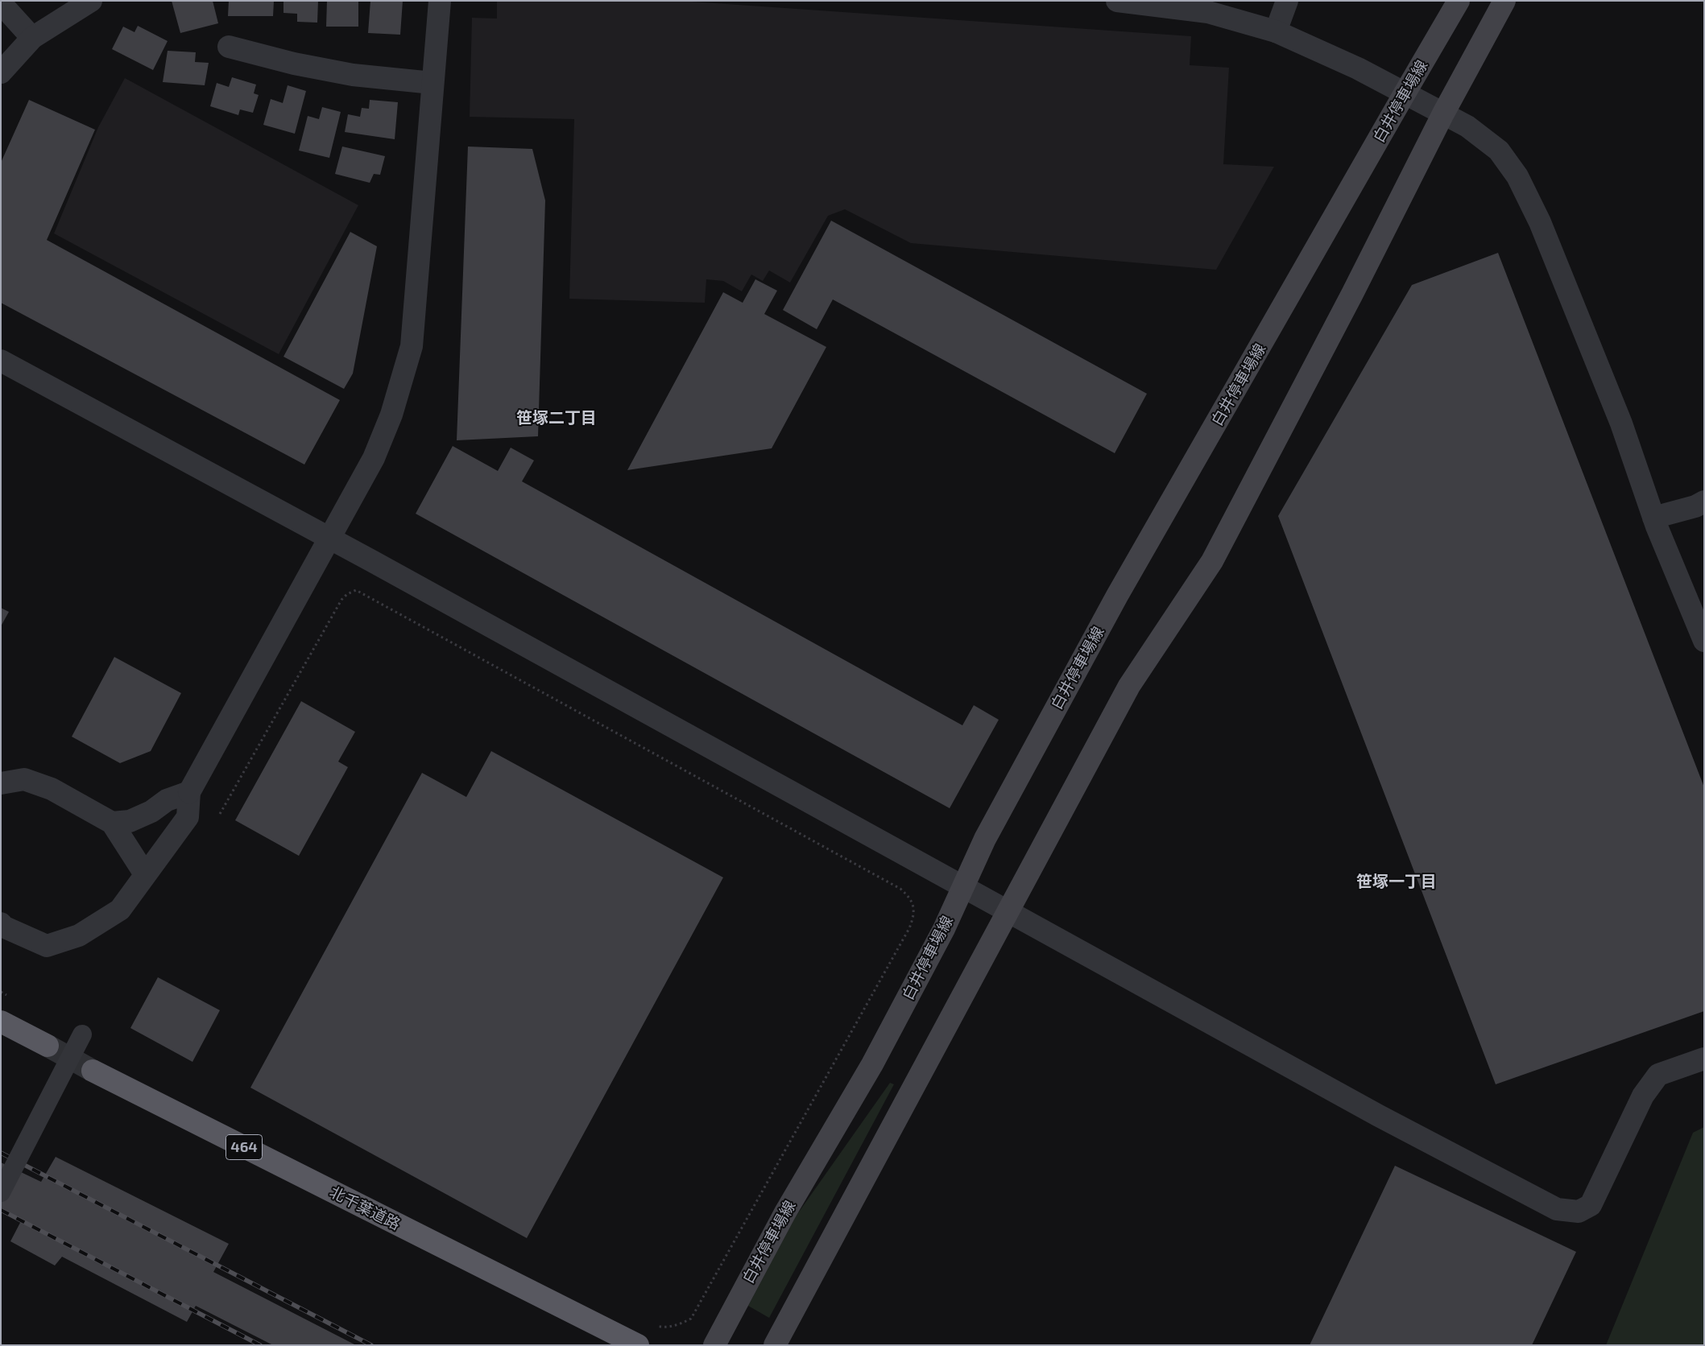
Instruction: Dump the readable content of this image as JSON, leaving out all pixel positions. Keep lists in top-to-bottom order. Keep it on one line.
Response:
{"streets":{"highway":["464","北千葉道路"],"main road":["白井停車場線"]},"districts":["笹塚二丁目","笹塚一丁目"]}
